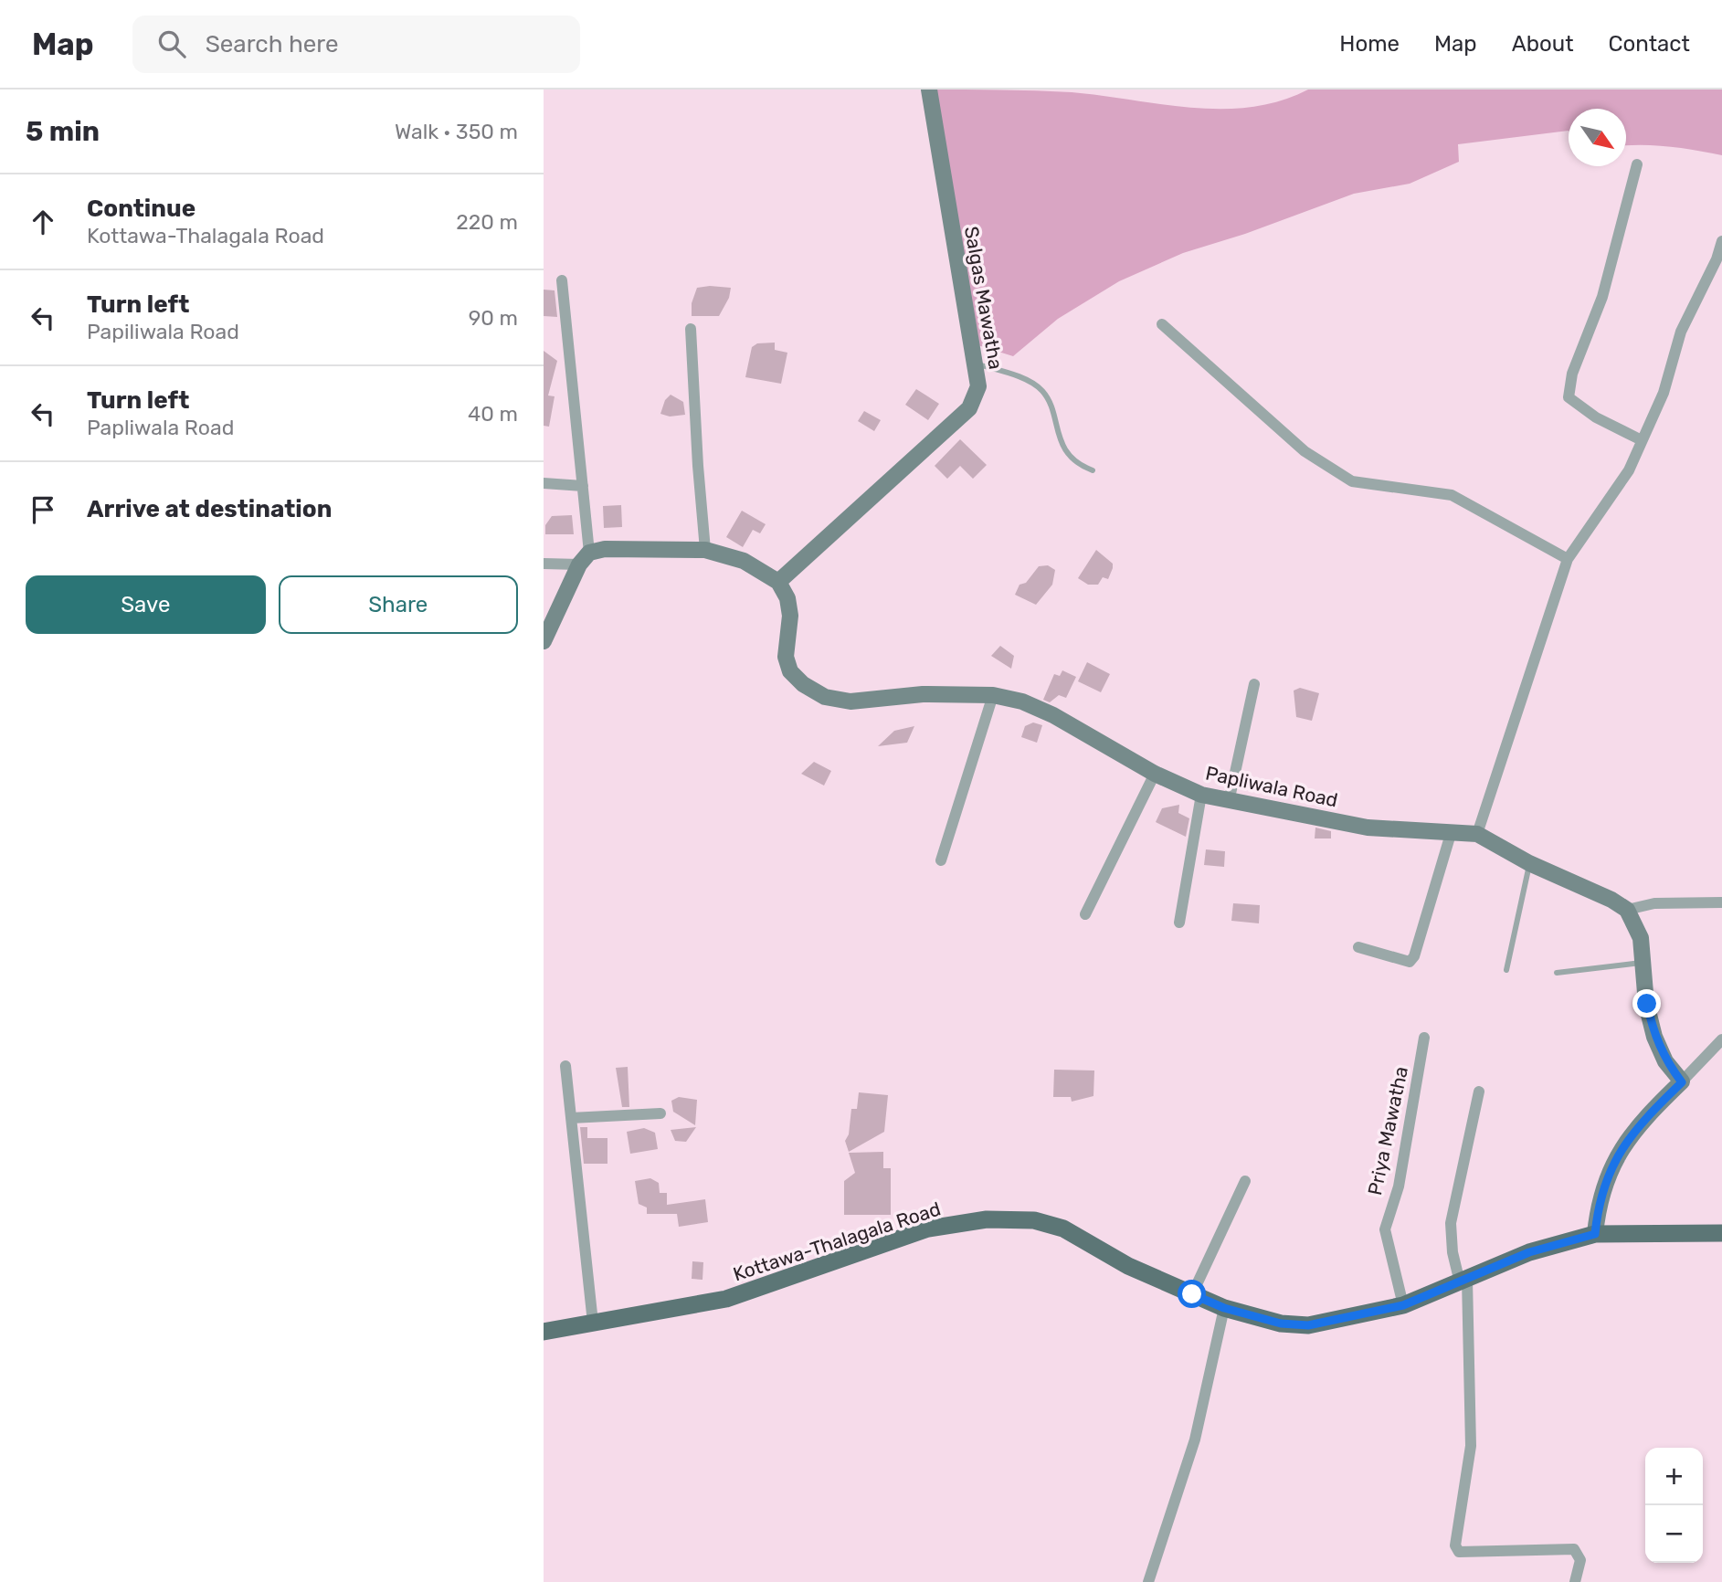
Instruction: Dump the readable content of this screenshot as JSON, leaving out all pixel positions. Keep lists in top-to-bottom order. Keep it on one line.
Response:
{"streets":{"main road":["Kottawa-Thalagala Road"],"street":["Salgas Mawatha","Papliwala Road","Priya Mawatha"]},"crossings":[["Salgas Mawatha","Papliwala Road"],["Priya Mawatha","Kottawa-Thalagala Road"]],"north":"bottom right","page":{"header":"Map","search":"Search here","nav":["Home","Map","About","Contact"],"heading":["5 min","Walk · 350 m"],"list":[["Continue","Kottawa-Thalagala Road","220 m"],["Turn left","Papiliwala Road","90 m"],["Turn left","Papliwala Road","40 m"],"Arrive at destination"],"buttons":["Save","Share"],"map_buttons":["+","−"]}}
